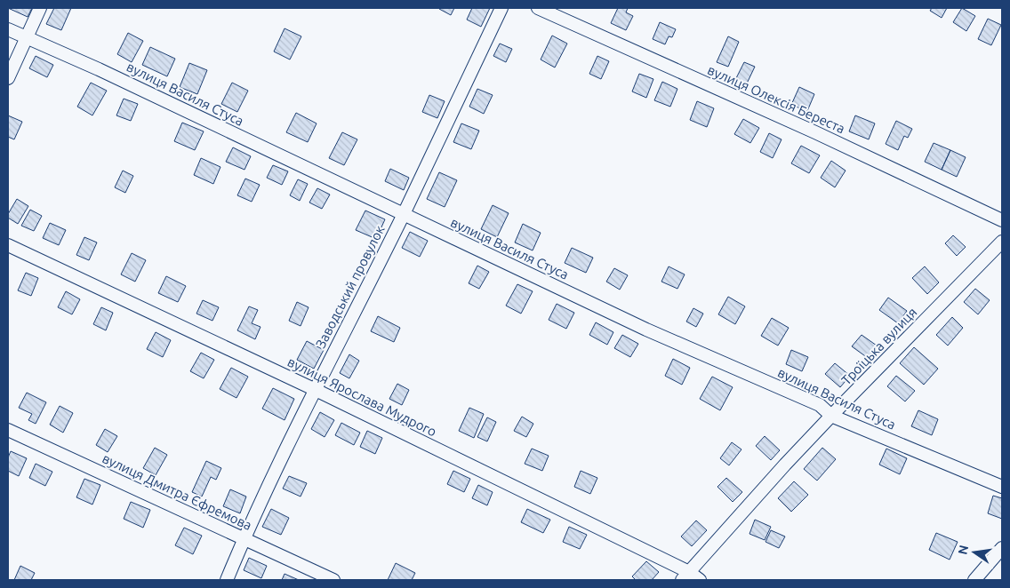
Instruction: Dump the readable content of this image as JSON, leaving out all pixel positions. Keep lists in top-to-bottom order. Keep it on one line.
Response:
{"streets":{"street":["вулиця Василя Стуса","вулиця Олексія Береста","Заводський провулок","Троїцька вулиця","вулиця Ярослава Мудрого","вулиця Дмитра Єфремова"]},"crossings":[["вулиця Василя Стуса","Заводський провулок"],["вулиця Василя Стуса","Троїцька вулиця"],["Заводський провулок","вулиця Ярослава Мудрого"],["Заводський провулок","вулиця Дмитра Єфремова"],["Троїцька вулиця","вулиця Ярослава Мудрого"]],"north":"left"}
